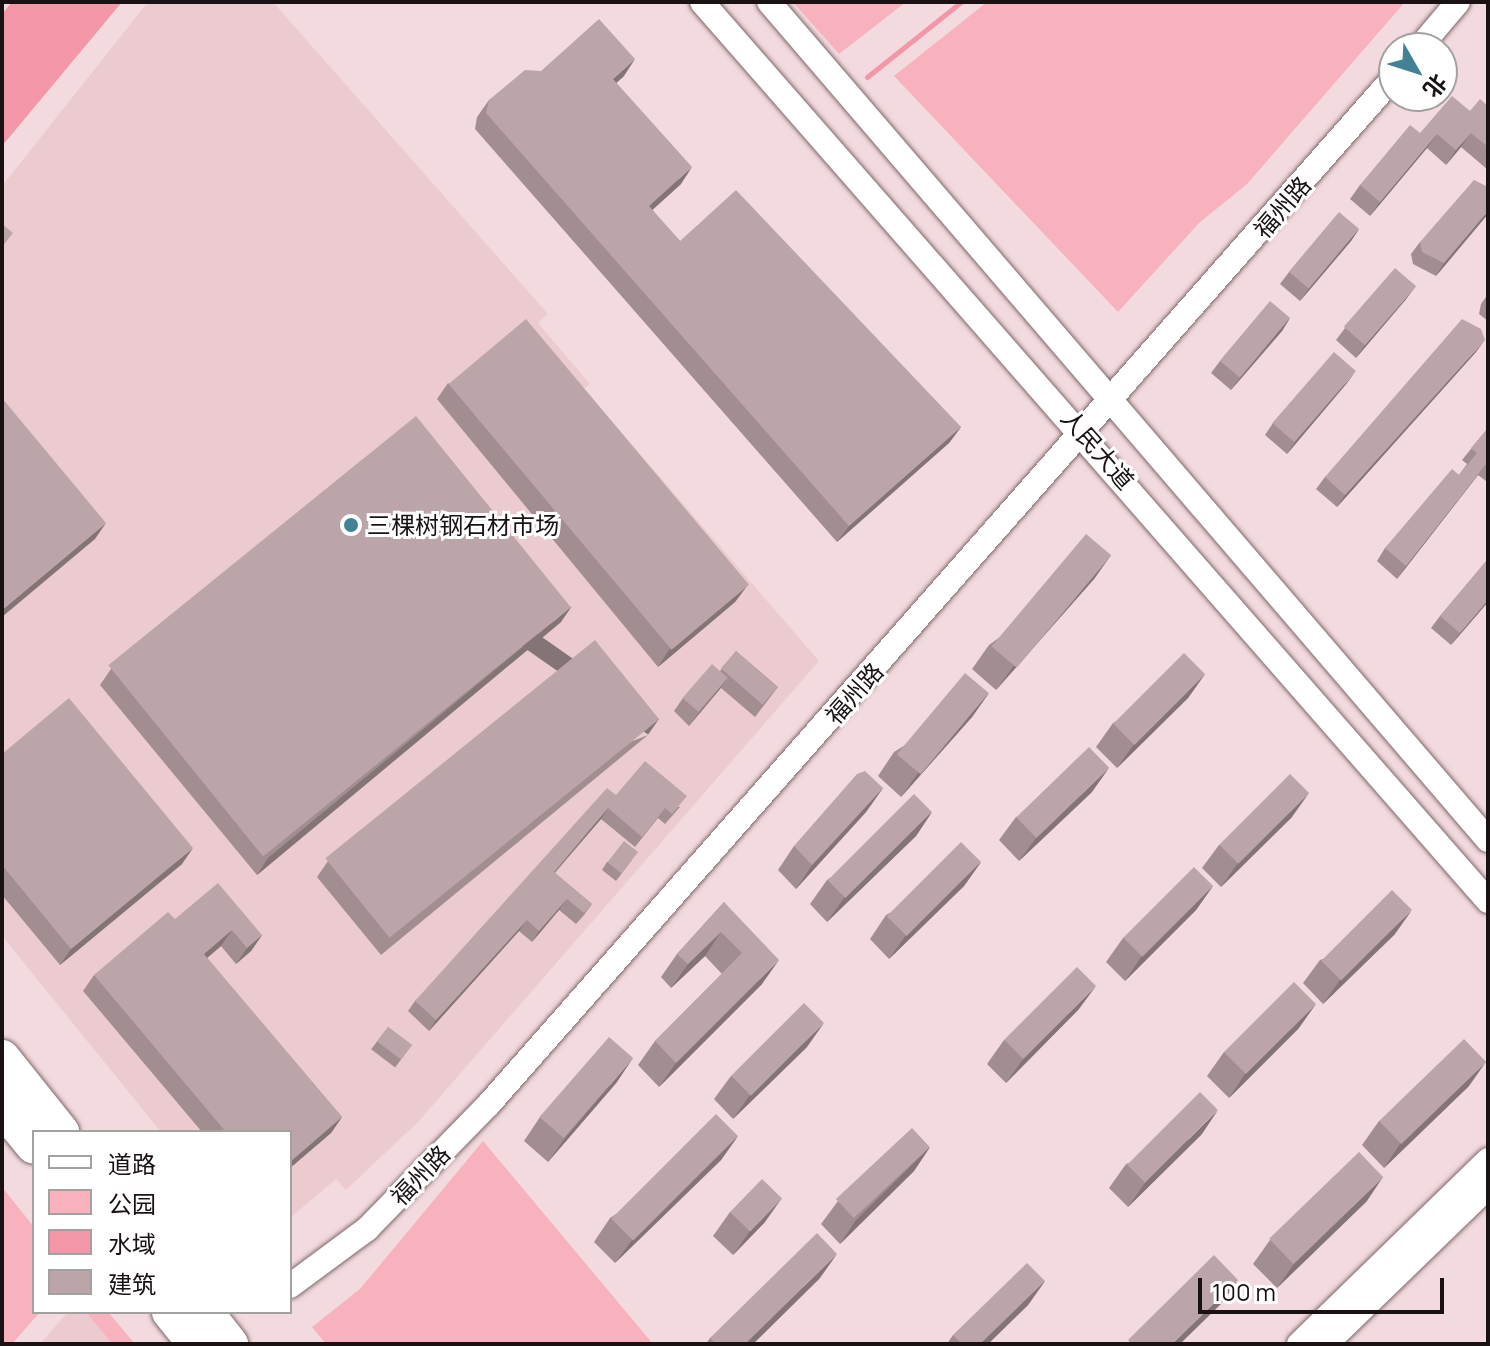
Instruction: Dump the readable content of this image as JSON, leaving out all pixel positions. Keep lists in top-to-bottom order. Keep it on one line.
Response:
{"streets":{"street":["福州路","人民大道"]},"crossings":[["福州路","人民大道"]],"places":["三棵树钢石材市场"],"legend":["道路","公园","水域","建筑"],"scale_bar":"100 m","north":"bottom right"}
